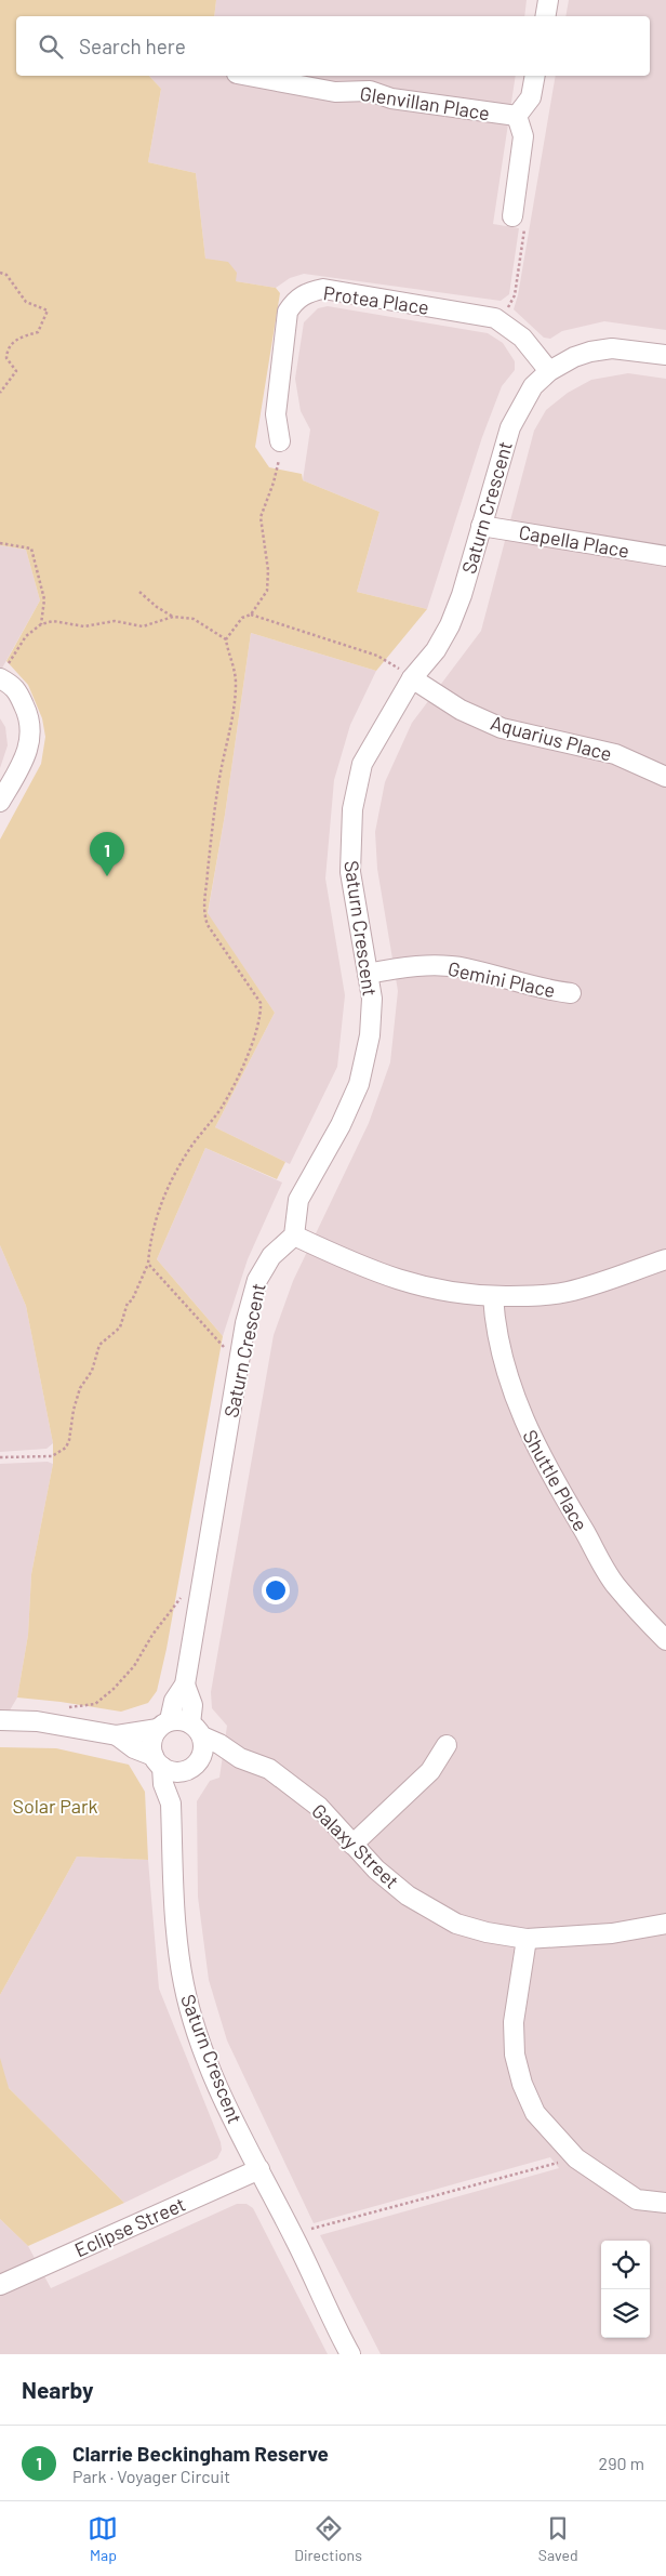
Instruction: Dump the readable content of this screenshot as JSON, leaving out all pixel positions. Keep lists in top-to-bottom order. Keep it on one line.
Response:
{"streets":{"street":["Glenvillan Place","Protea Place","Saturn Crescent","Capella Place","Aquarius Place","Gemini Place","Shuttle Place","Galaxy Street","Eclipse Street"]},"crossings":[["Protea Place","Saturn Crescent"],["Saturn Crescent","Capella Place"],["Saturn Crescent","Aquarius Place"],["Saturn Crescent","Gemini Place"],["Saturn Crescent","Galaxy Street"],["Saturn Crescent","Eclipse Street"]],"parks":["Solar Park"],"page":{"search":"Search here","pins":"1","heading":"Nearby","list":[{"mark":"1","name":"Clarrie Beckingham Reserve","note":"Park · Voyager Circuit","value":"290 m"}],"nav":["Map","Directions","Saved"]}}
